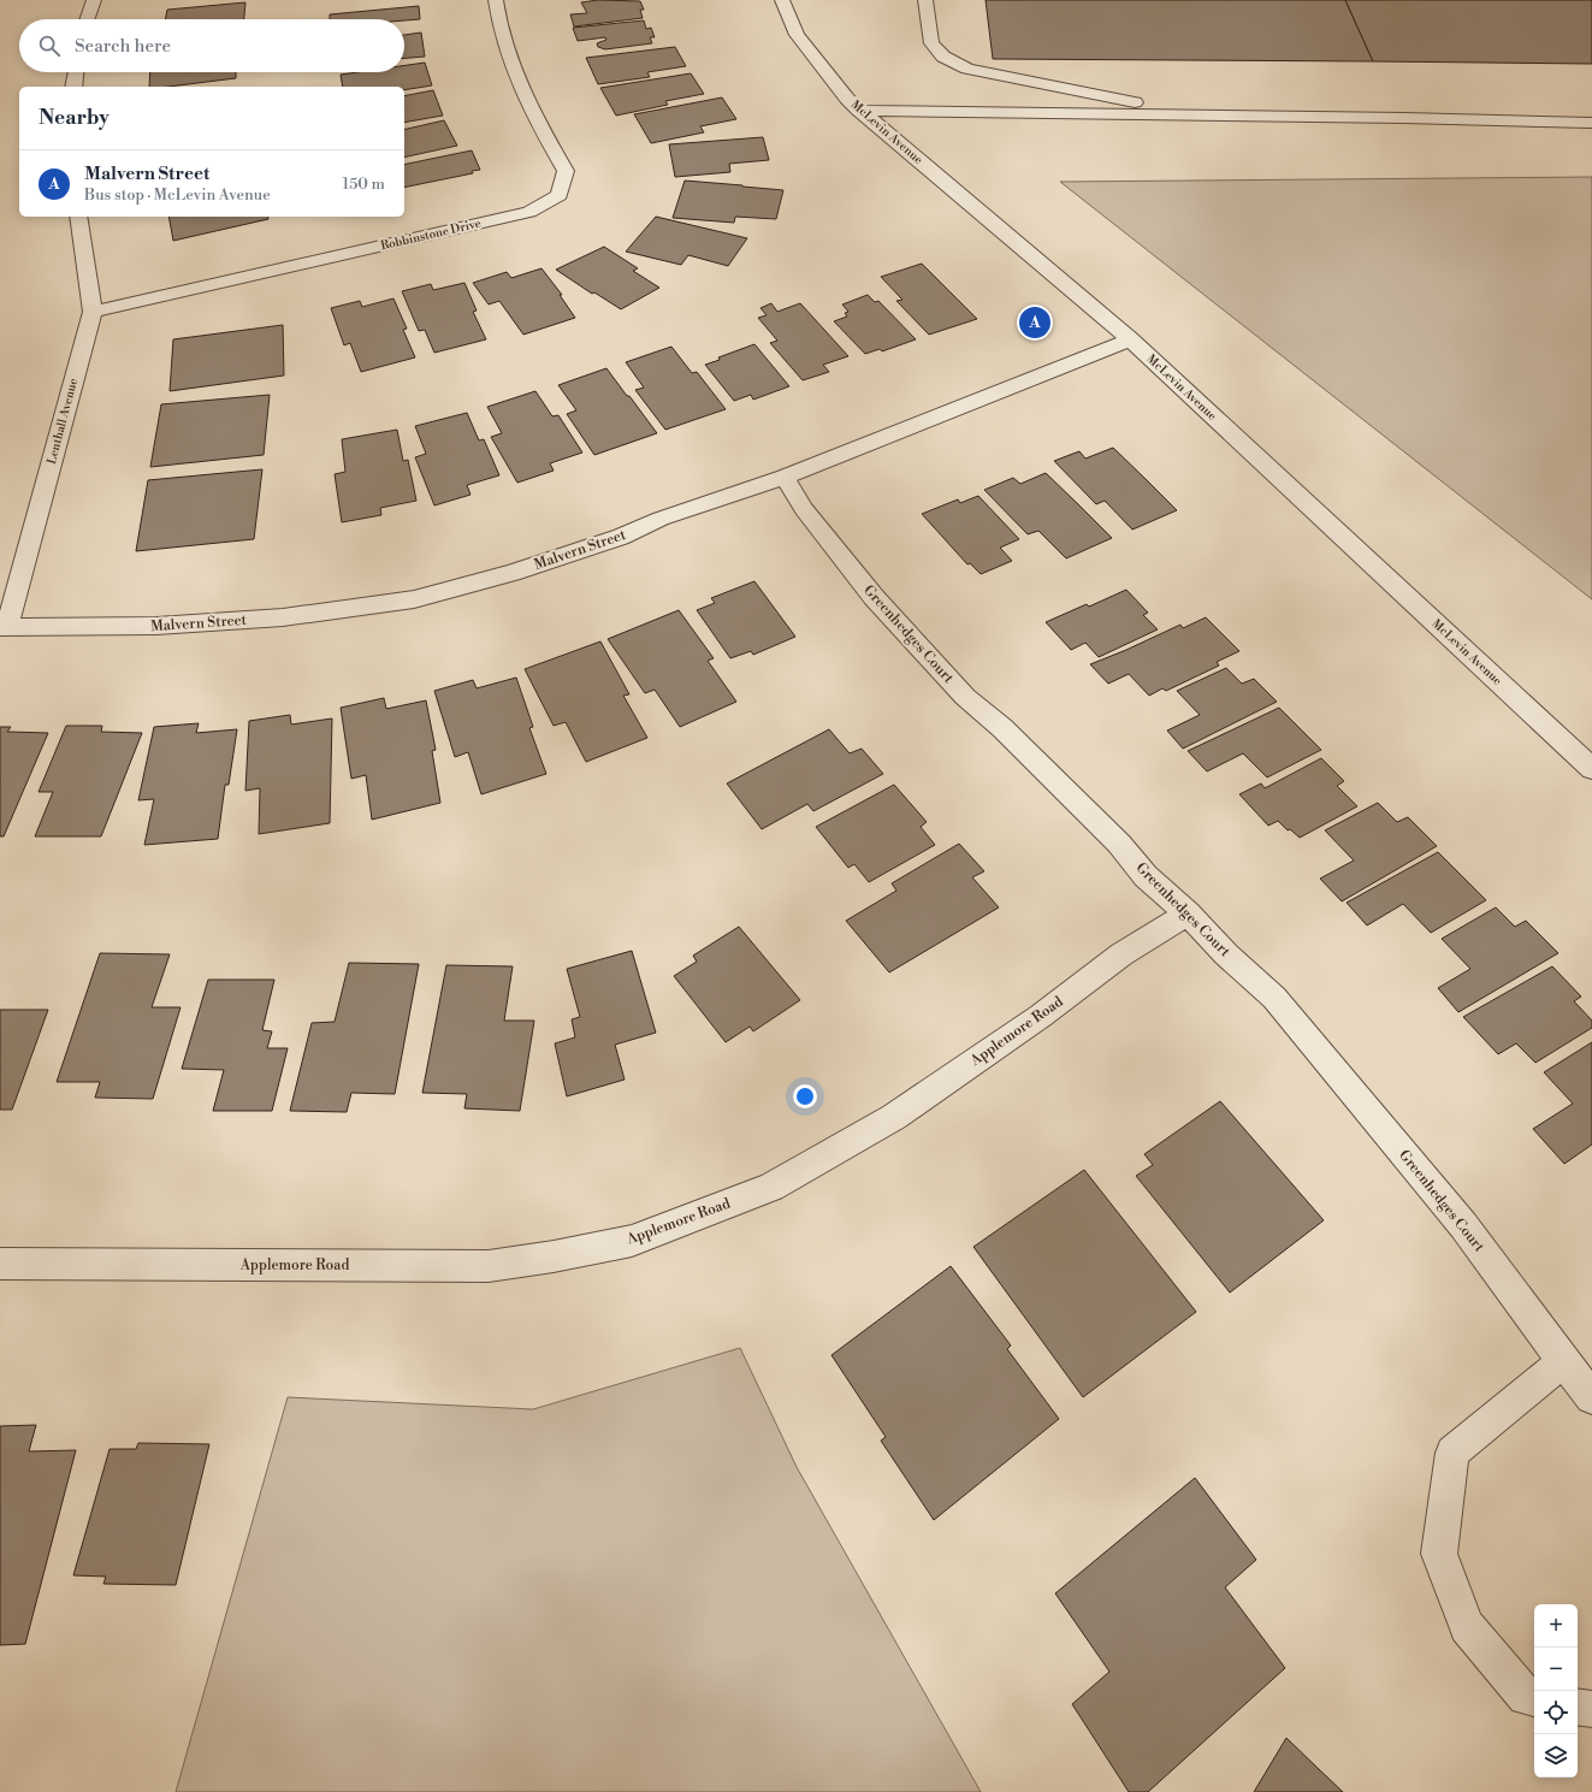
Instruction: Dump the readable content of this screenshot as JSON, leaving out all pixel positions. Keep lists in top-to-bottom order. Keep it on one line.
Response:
{"streets":{"street":["McLevin Avenue","Robbinstone Drive","Lenthall Avenue","Malvern Street","Greenhedges Court","Applemore Road"]},"crossings":[["McLevin Avenue","Malvern Street"],["Robbinstone Drive","Lenthall Avenue"],["Lenthall Avenue","Malvern Street"],["Malvern Street","Greenhedges Court"],["Greenhedges Court","Applemore Road"]],"page":{"search":"Search here","heading":"Nearby","list":[{"mark":"A","name":"Malvern Street","note":"Bus stop · McLevin Avenue","value":"150 m"}],"pins":"A","map_buttons":["+","−"]}}
